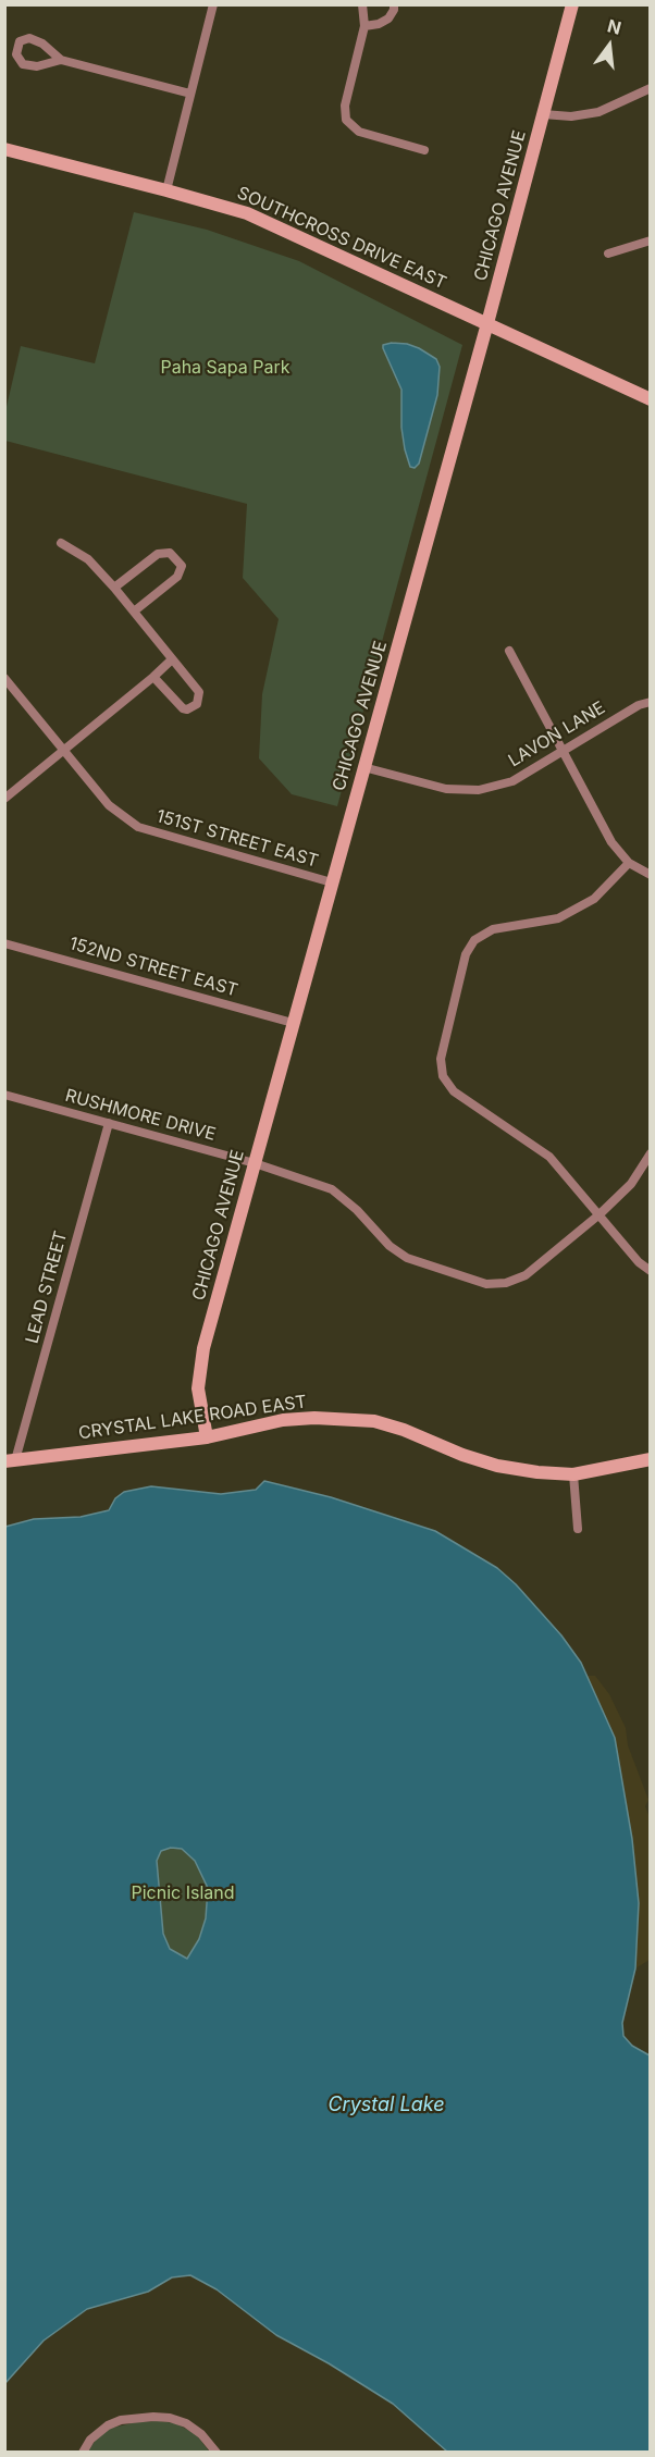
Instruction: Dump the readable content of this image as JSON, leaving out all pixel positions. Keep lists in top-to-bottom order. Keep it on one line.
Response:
{"streets":{"street":["CHICAGO AVENUE","SOUTHCROSS DRIVE EAST","LAVON LANE","151ST STREET EAST","152ND STREET EAST","RUSHMORE DRIVE","LEAD STREET","CRYSTAL LAKE ROAD EAST"]},"crossings":[["CHICAGO AVENUE","SOUTHCROSS DRIVE EAST"],["CHICAGO AVENUE","LAVON LANE"],["CHICAGO AVENUE","151ST STREET EAST"],["CHICAGO AVENUE","152ND STREET EAST"],["CHICAGO AVENUE","RUSHMORE DRIVE"],["CHICAGO AVENUE","CRYSTAL LAKE ROAD EAST"],["RUSHMORE DRIVE","LEAD STREET"],["LEAD STREET","CRYSTAL LAKE ROAD EAST"]],"water":["Crystal Lake"],"parks":["Paha Sapa Park","Picnic Island"],"north":"top"}
